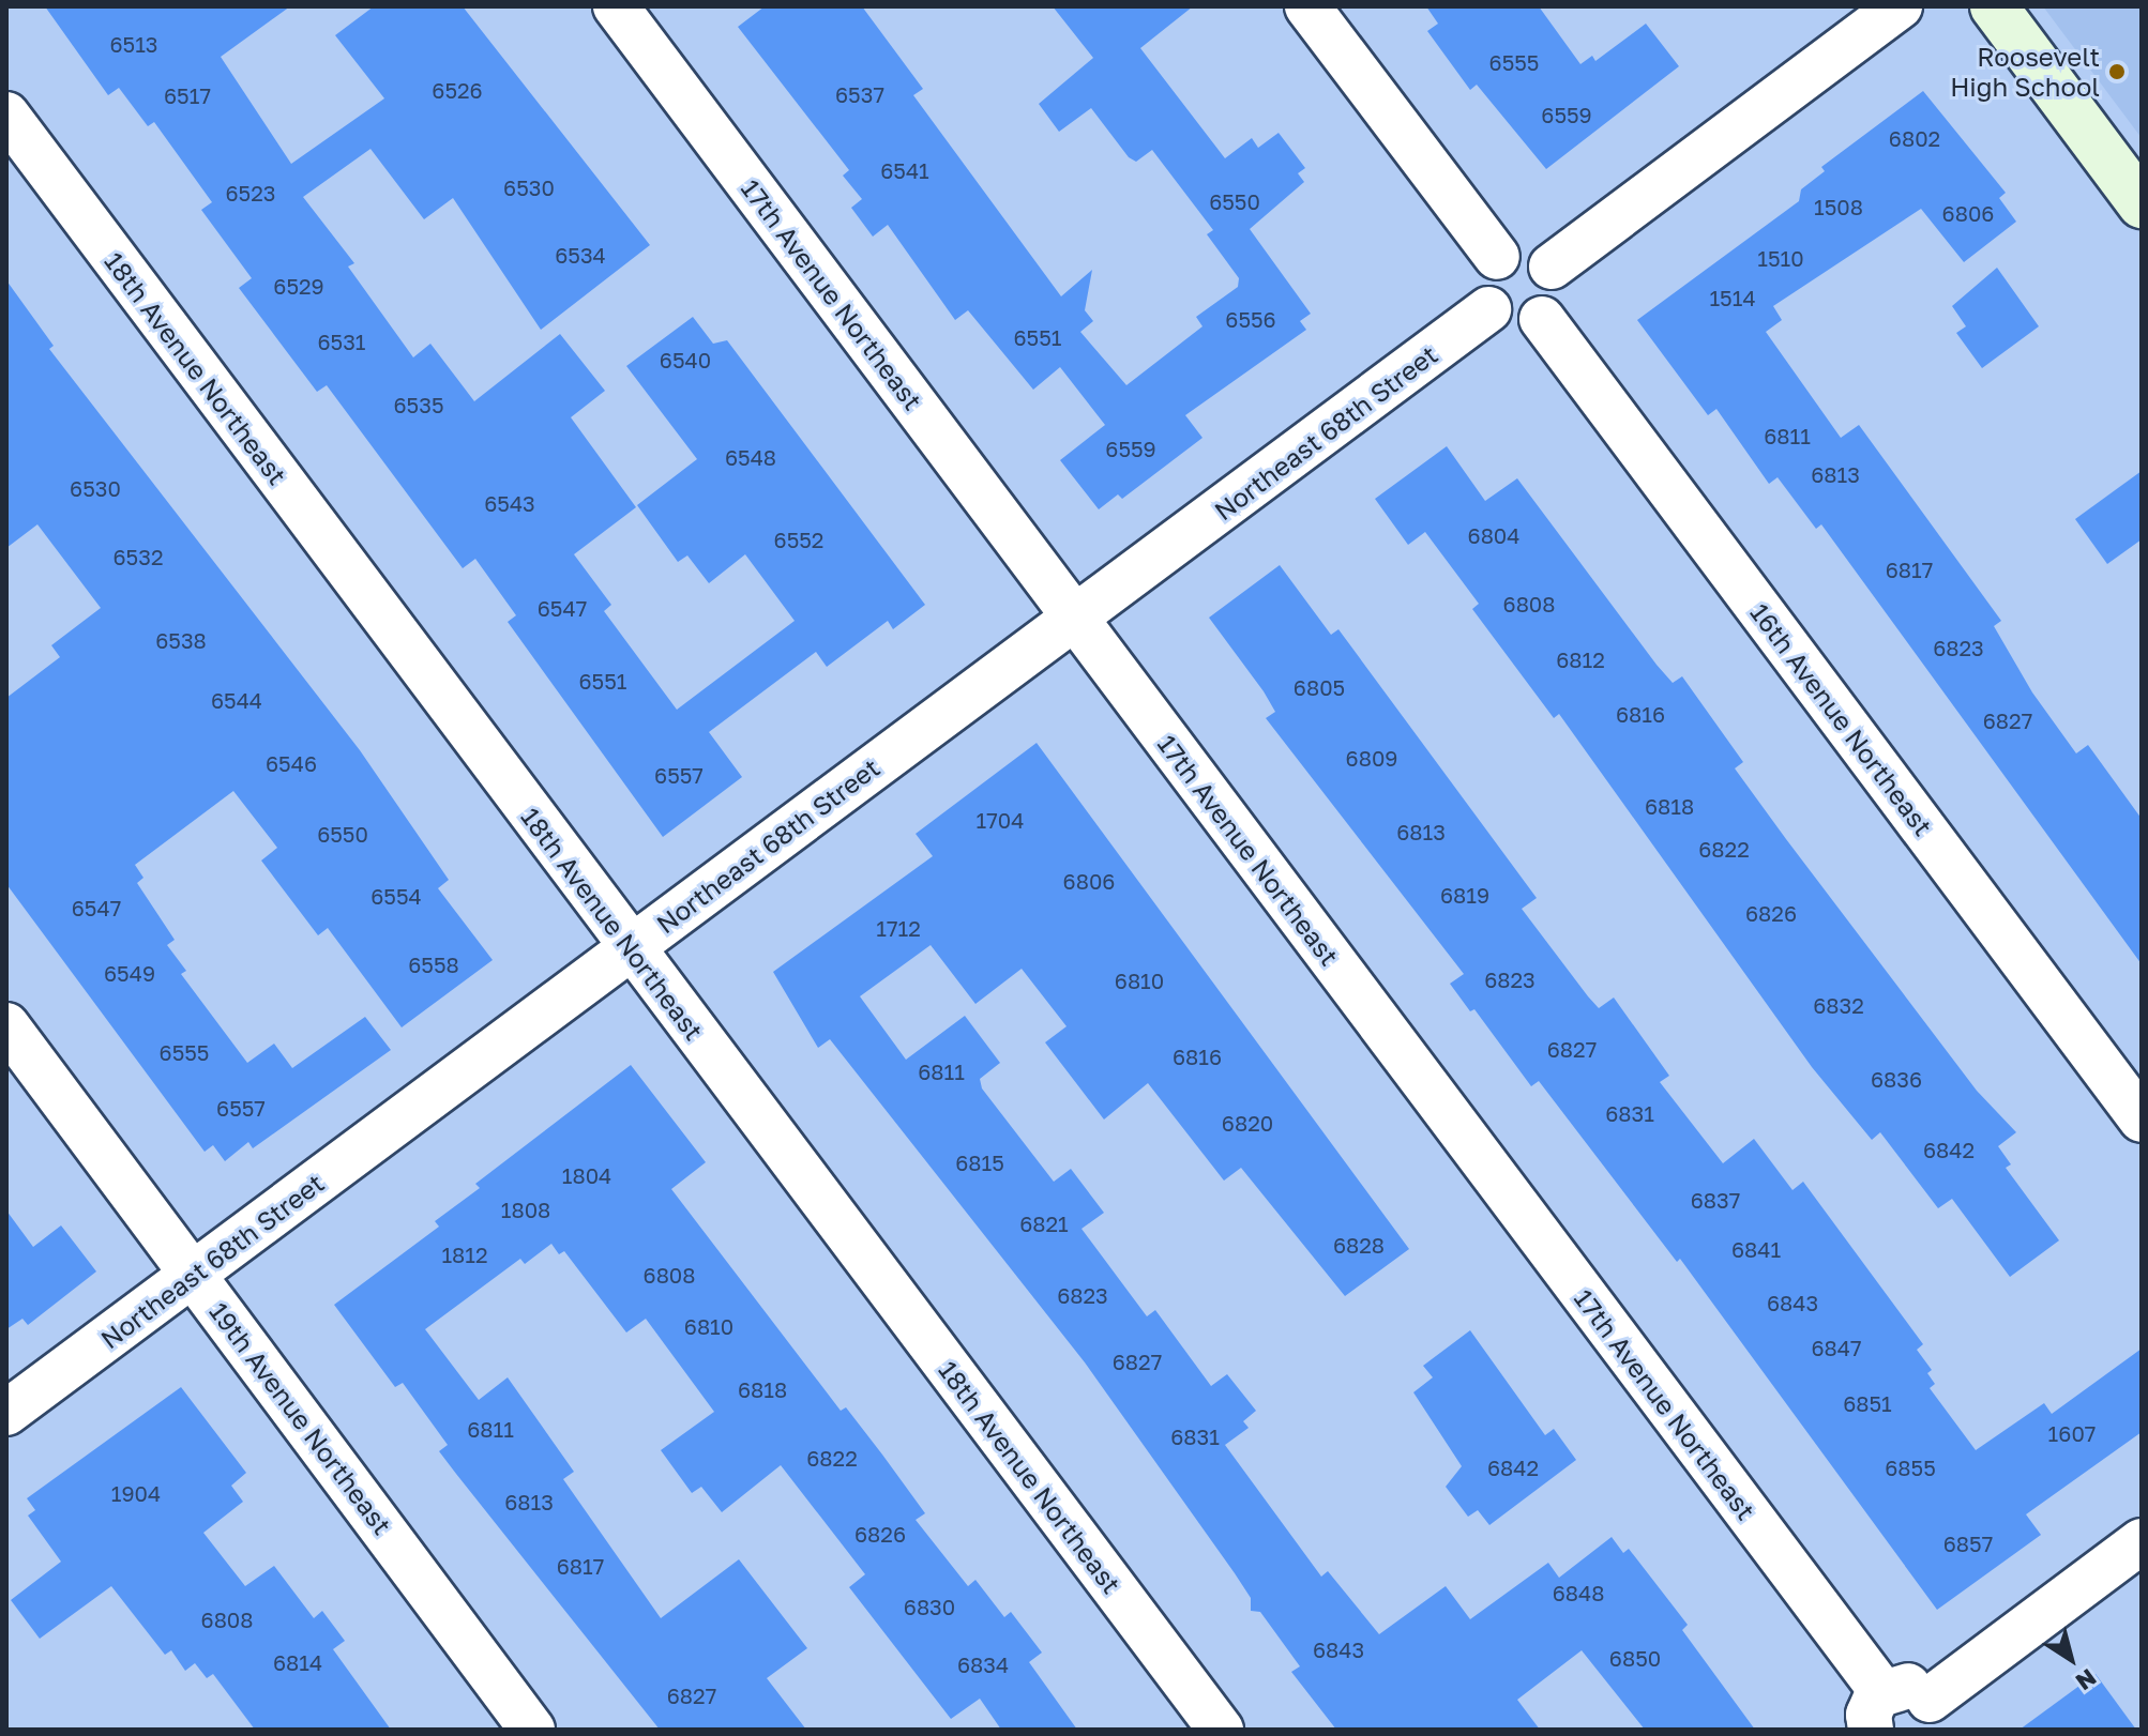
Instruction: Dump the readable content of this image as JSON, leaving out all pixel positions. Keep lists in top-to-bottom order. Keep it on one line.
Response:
{"streets":{"street":["17th Avenue Northeast","18th Avenue Northeast","Northeast 68th Street","16th Avenue Northeast","19th Avenue Northeast"]},"crossings":[["17th Avenue Northeast","Northeast 68th Street"],["18th Avenue Northeast","Northeast 68th Street"],["Northeast 68th Street","16th Avenue Northeast"],["Northeast 68th Street","19th Avenue Northeast"]],"places":["Roosevelt High School"],"house_numbers":["6513","6555","6526","6537","6517","6559","6802","6541","6530","6523","6550","1508","6806","6534","1510","6529","1514","6556","6551","6531","6540","6535","6811","6559","6548","6813","6530","6543","6804","6552","6532","6817","6808","6547","6538","6823","6812","6551","6805","6544","6816","6827","6809","6546","6557","6818","1704","6813","6550","6822","6806","6819","6554","6547","6826","1712","6558","6549","6823","6810","6832","6827","6555","6816","6811","6836","6557","6831","6820","6842","6815","1804","6837","1808","6821","6828","6841","1812","6808","6823","6843","6810","6847","6827","6818","6851","6811","1607","6831","6822","6842","6855","1904","6813","6826","6857","6817","6848","6830","6808","6843","6850","6814","6834","6827"],"north":"bottom right"}
